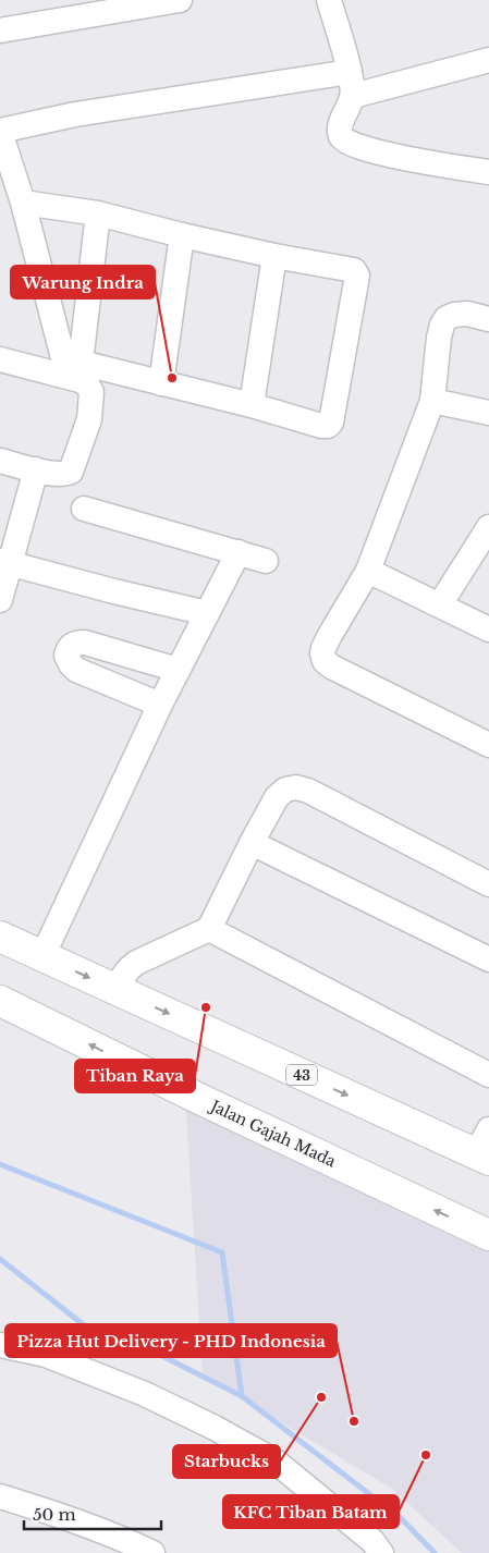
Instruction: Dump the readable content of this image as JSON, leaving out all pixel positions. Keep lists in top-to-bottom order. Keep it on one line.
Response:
{"streets":{"highway":["43","Jalan Gajah Mada"]},"places":["Warung Indra","Tiban Raya","Starbucks","Pizza Hut Delivery - PHD Indonesia","KFC Tiban Batam"],"scale_bar":"50 m"}
